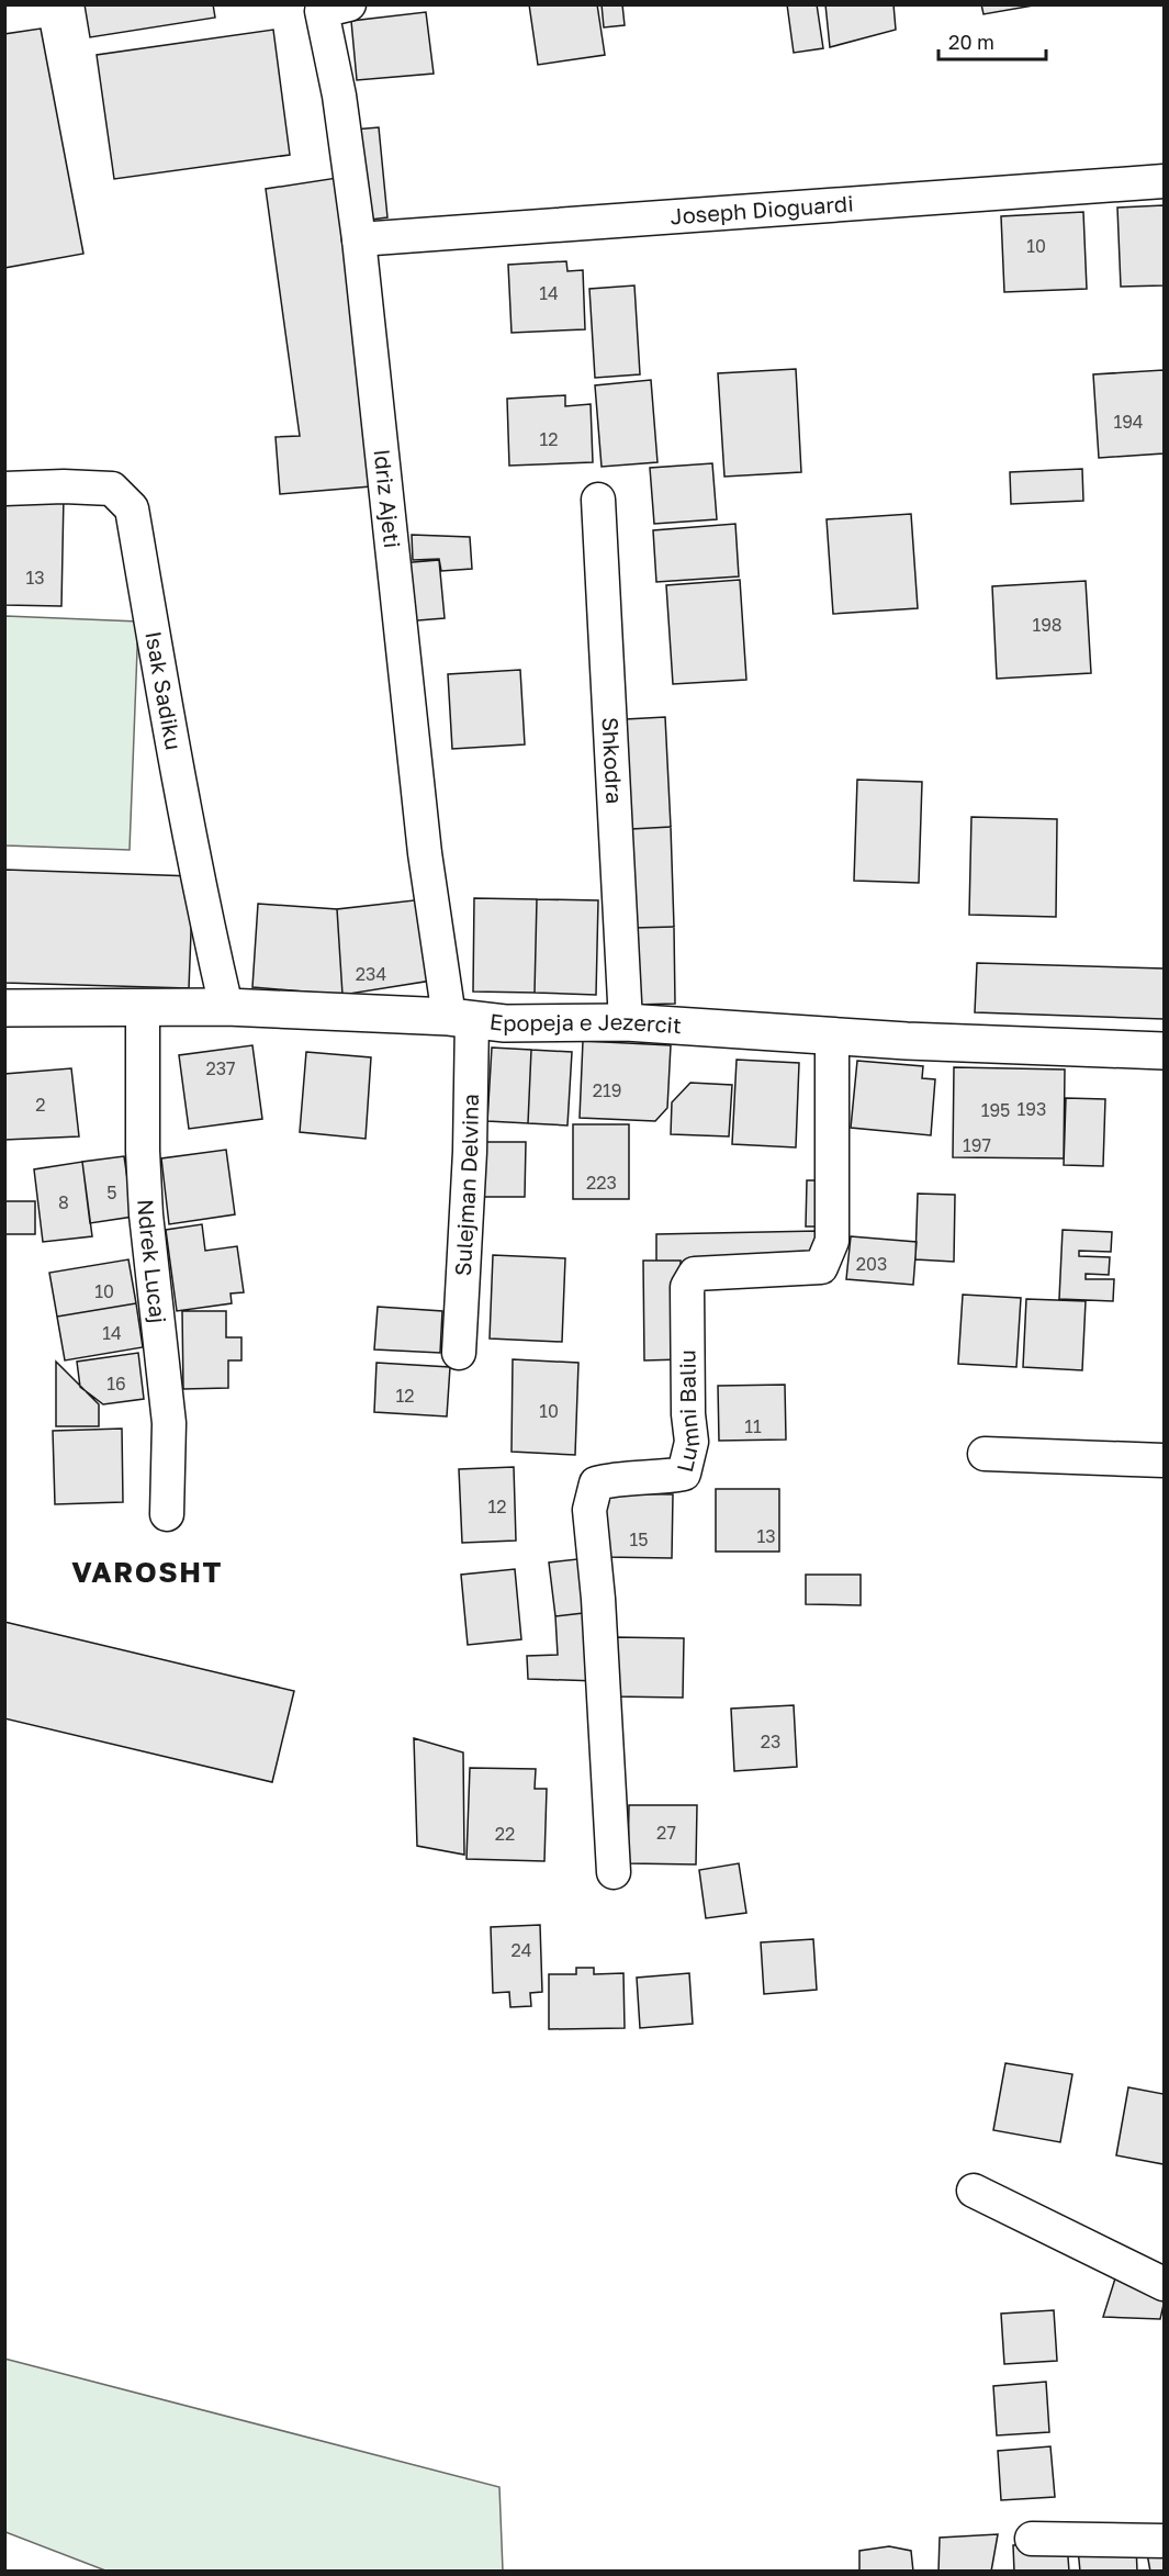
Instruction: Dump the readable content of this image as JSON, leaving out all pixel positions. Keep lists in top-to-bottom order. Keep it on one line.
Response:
{"streets":{"main road":["Epopeja e Jezercit"],"street":["Joseph Dioguardi","Idriz Ajeti","Isak Sadiku","Shkodra","Sulejman Delvina","Ndrek Lucaj","Lumni Baliu"]},"crossings":[["Joseph Dioguardi","Idriz Ajeti"],["Idriz Ajeti","Epopeja e Jezercit"],["Idriz Ajeti","Sulejman Delvina"],["Isak Sadiku","Epopeja e Jezercit"],["Shkodra","Epopeja e Jezercit"],["Epopeja e Jezercit","Sulejman Delvina"],["Epopeja e Jezercit","Ndrek Lucaj"],["Epopeja e Jezercit","Lumni Baliu"]],"districts":["VAROSHT"],"house_numbers":["10","14","194","12","13","198","234","237","219","2","193","195","197","223","5","8","203","10","14","16","12","10","11","12","13","15","23","27","22","24"],"scale_bar":"20 m"}
